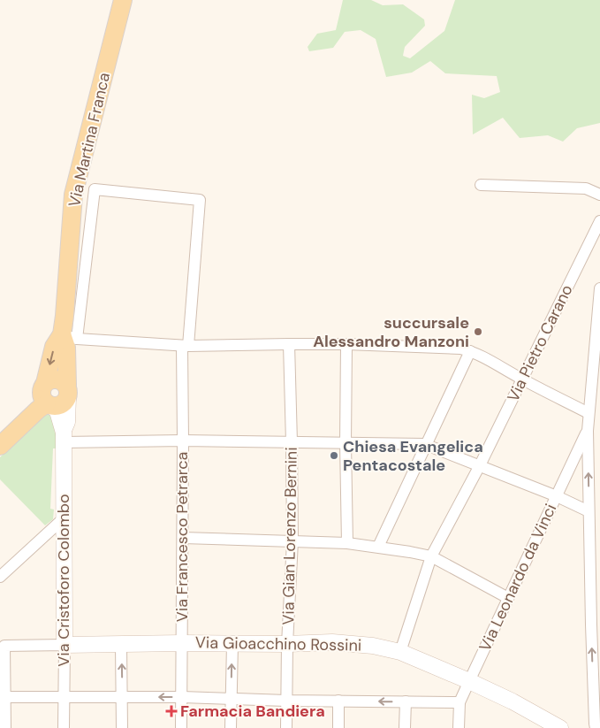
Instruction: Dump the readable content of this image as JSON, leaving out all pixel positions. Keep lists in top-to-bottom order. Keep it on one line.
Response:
{"streets":{"main road":["Via Martina Franca"],"street":["Via Pietro Carano","Via Gian Lorenzo Bernini","Via Francesco Petrarca","Via Leonardo da Vinci","Via Cristoforo Colombo","Via Gioacchino Rossini"]},"crossings":[["Via Martina Franca","Via Francesco Petrarca"],["Via Martina Franca","Via Cristoforo Colombo"],["Via Pietro Carano","Via Gioacchino Rossini"],["Via Gian Lorenzo Bernini","Via Gioacchino Rossini"],["Via Francesco Petrarca","Via Gioacchino Rossini"],["Via Leonardo da Vinci","Via Gioacchino Rossini"],["Via Cristoforo Colombo","Via Gioacchino Rossini"]],"places":{"other":["succursale Alessandro Manzoni","Chiesa Evangelica Pentacostale"],"health":["Farmacia Bandiera"]}}
